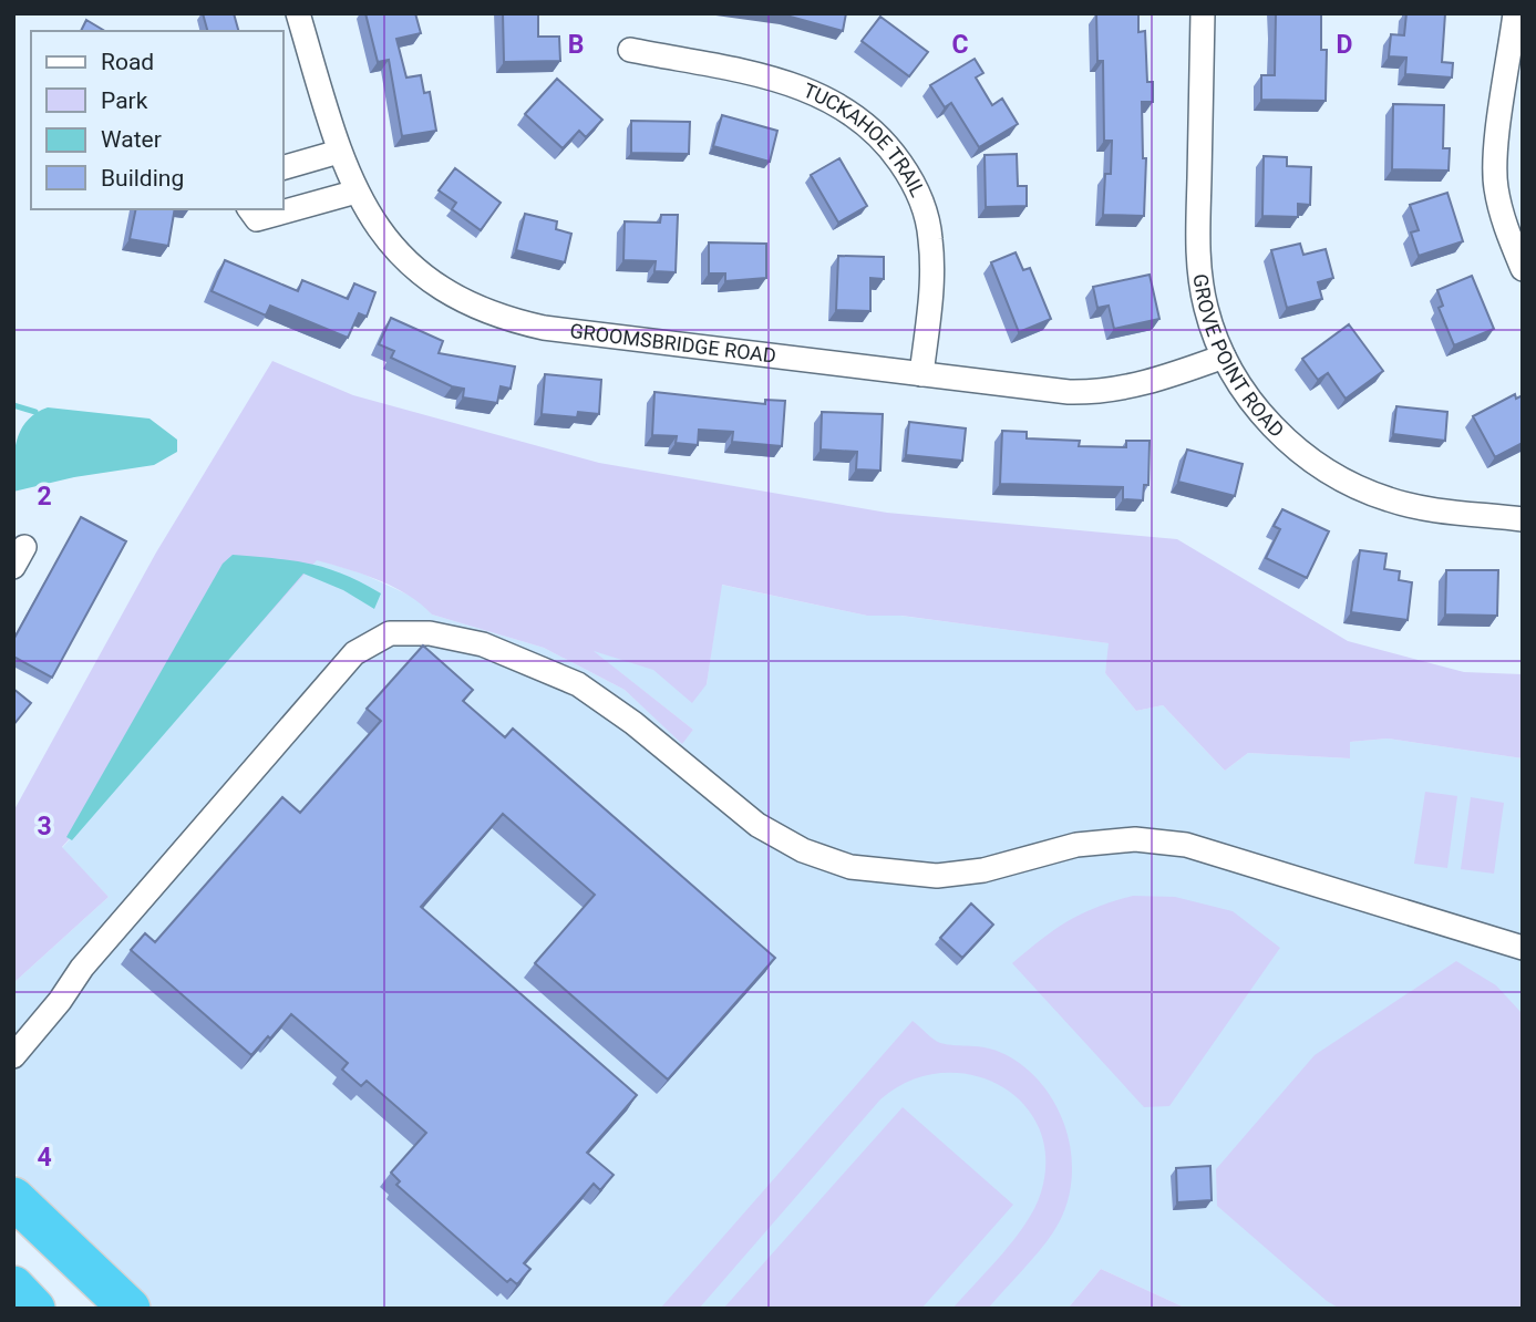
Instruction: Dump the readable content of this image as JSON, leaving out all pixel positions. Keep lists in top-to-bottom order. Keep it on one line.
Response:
{"streets":{"street":["TUCKAHOE TRAIL","GROOMSBRIDGE ROAD","GROVE POINT ROAD"]},"crossings":[["TUCKAHOE TRAIL","GROOMSBRIDGE ROAD"],["GROOMSBRIDGE ROAD","GROVE POINT ROAD"]],"legend":["Road","Park","Water","Building"],"grid":{"columns":["B","C","D"],"rows":["2","3","4"]}}
